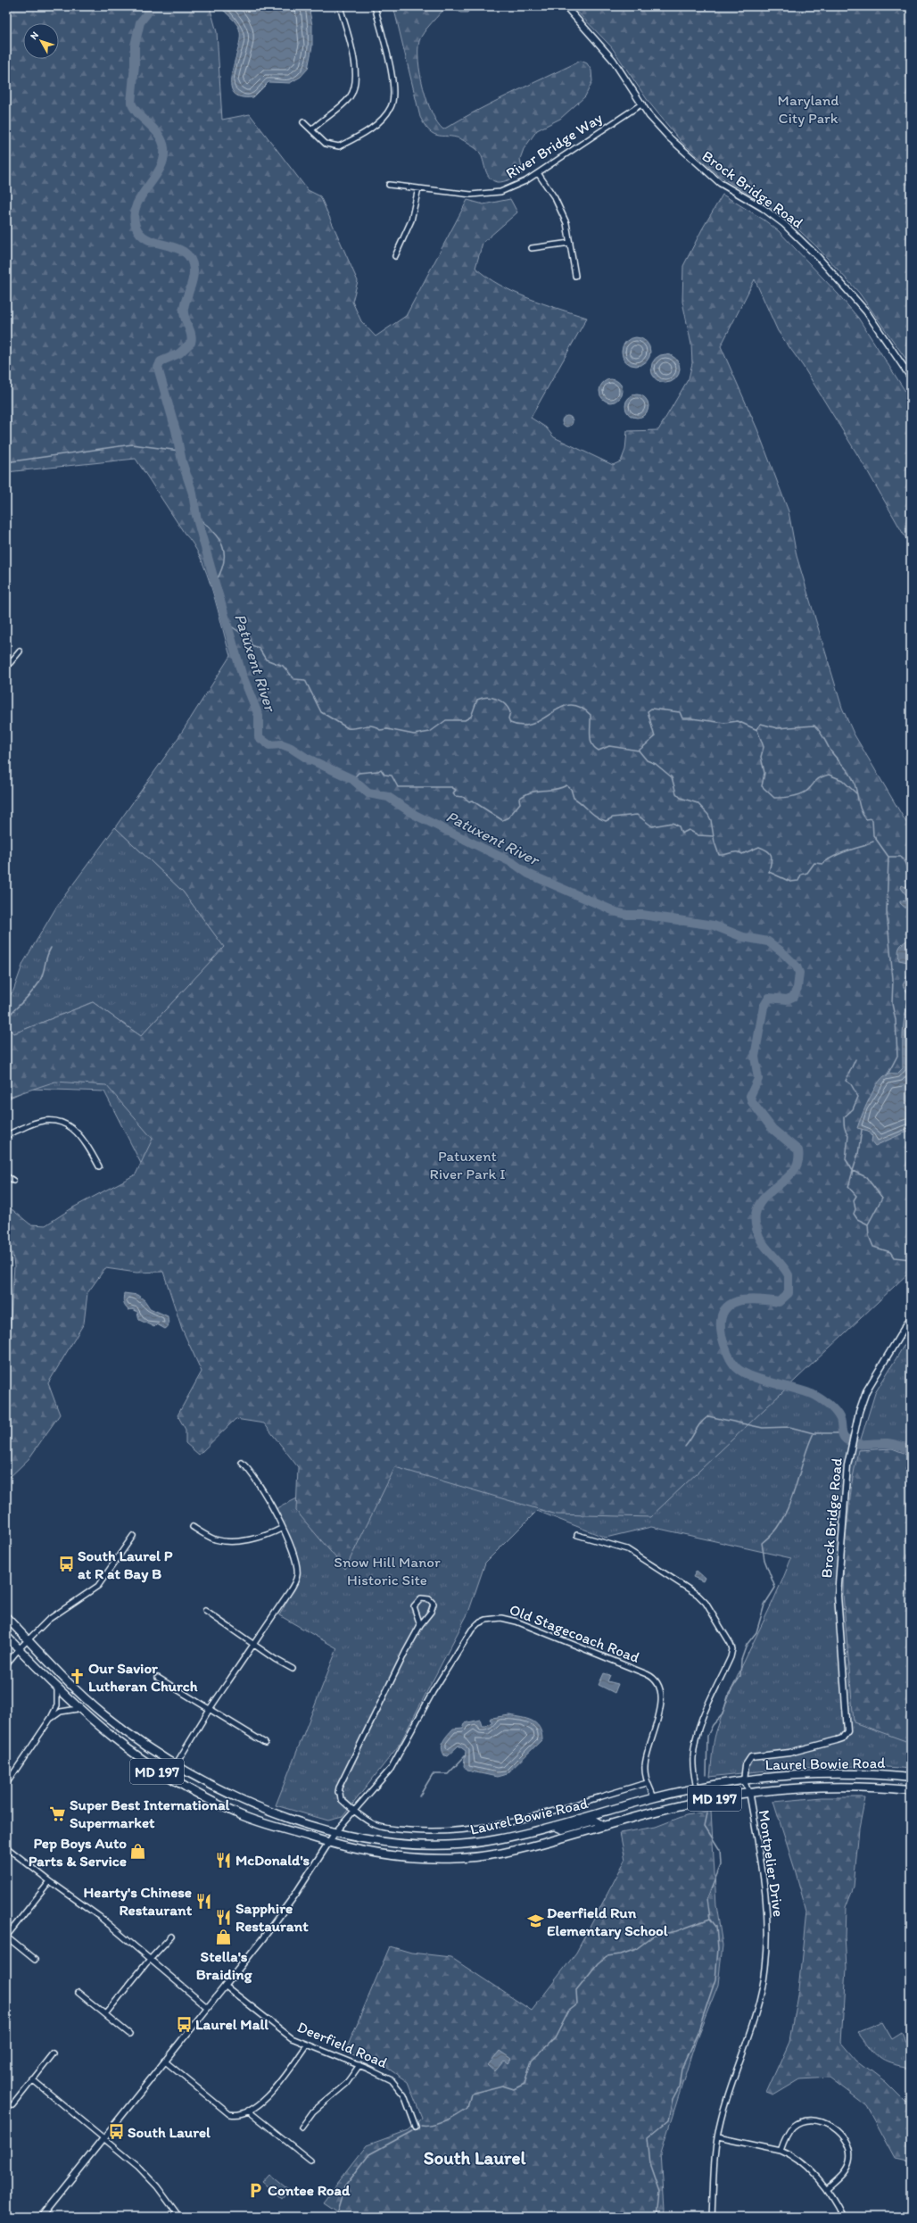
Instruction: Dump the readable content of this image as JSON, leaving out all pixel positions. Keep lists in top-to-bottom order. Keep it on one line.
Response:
{"streets":{"main road":["Laurel Bowie Road","MD 197"],"street":["River Bridge Way","Brock Bridge Road","Old Stagecoach Road","Montpelier Drive","Deerfield Road"]},"crossings":[["River Bridge Way","Brock Bridge Road"],["Brock Bridge Road","Laurel Bowie Road"],["Brock Bridge Road","Montpelier Drive"],["Old Stagecoach Road","Laurel Bowie Road"],["Laurel Bowie Road","Montpelier Drive"]],"districts":["South Laurel"],"water":["Patuxent River"],"parks":["Maryland City Park","Patuxent River Park I","Snow Hill Manor Historic Site"],"places":{"bus stop":["South Laurel P at R at Bay B","Laurel Mall","South Laurel"],"church":["Our Savior Lutheran Church"],"supermarket":["Super Best International Supermarket"],"shop":["Pep Boys Auto Parts & Service","Stella's Braiding"],"restaurant":["McDonald's","Hearty's Chinese Restaurant","Sapphire Restaurant"],"school or university":["Deerfield Run Elementary School"],"parking":["Contee Road"]},"north":"top left"}
